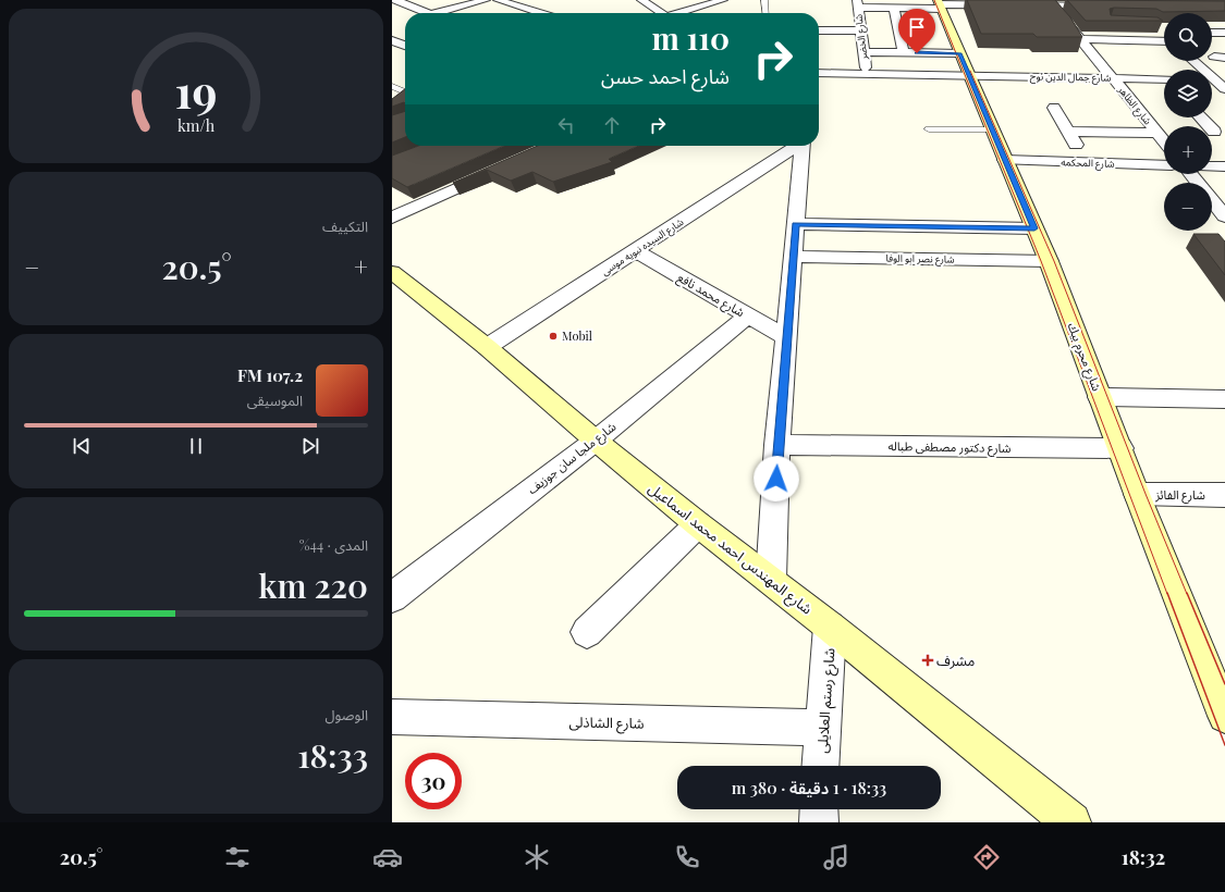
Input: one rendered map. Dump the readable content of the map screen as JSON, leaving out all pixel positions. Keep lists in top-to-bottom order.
{
  "streets": {
    "main road": ["شارع محرم بيك", "شارع المهندس احمد محمد اسماعيل"],
    "street": [
      "شارع الخضر",
      "شارع جمال الدين نوح",
      "شارع الظاهر",
      "شارع المحكمه",
      "شارع السيده نبويه موسى",
      "شارع نصر ابو الوفا",
      "شارع محمد نافع",
      "شارع دكتور مصطفى طباله",
      "شارع ملجا سان جوزيف",
      "شارع الفائز",
      "شارع رستم العلايلى",
      "شارع الشاذلى"
    ]
  },
  "crossings": [
    ["شارع الخضر", "شارع جمال الدين نوح"],
    ["شارع جمال الدين نوح", "شارع الظاهر"],
    ["شارع جمال الدين نوح", "شارع محرم بيك"],
    ["شارع المحكمه", "شارع محرم بيك"],
    ["شارع السيده نبويه موسى", "شارع محمد نافع"],
    ["شارع السيده نبويه موسى", "شارع المهندس احمد محمد اسماعيل"],
    ["شارع نصر ابو الوفا", "شارع محرم بيك"],
    ["شارع محمد نافع", "شارع ملجا سان جوزيف"],
    ["شارع محرم بيك", "شارع دكتور مصطفى طباله"],
    ["شارع محرم بيك", "شارع الفائز"],
    ["شارع ملجا سان جوزيف", "شارع المهندس احمد محمد اسماعيل"],
    ["شارع المهندس احمد محمد اسماعيل", "شارع رستم العلايلى"],
    ["شارع رستم العلايلى", "شارع الشاذلى"]
  ],
  "places": {
    "other": ["Mobil"],
    "health": ["مشرف"]
  },
  "page": {
    "map_buttons": ["+", "−"],
    "turn": ["110 m", "شارع احمد حسن"],
    "tile": [
      "التكييف",
      ["المدى · 44%", "220 km"],
      ["الوصول", "18:33"]
    ],
    "heat": ["−", "20.5°", "+"],
    "song": ["107.2 FM", "الموسيقى"],
    "limit": "30",
    "trip": "18:33 · 1 دقيقة · 380 m",
    "tabs": ["18:32", "20.5°"],
    "gauge": ["19", "km/h"]
  }
}
